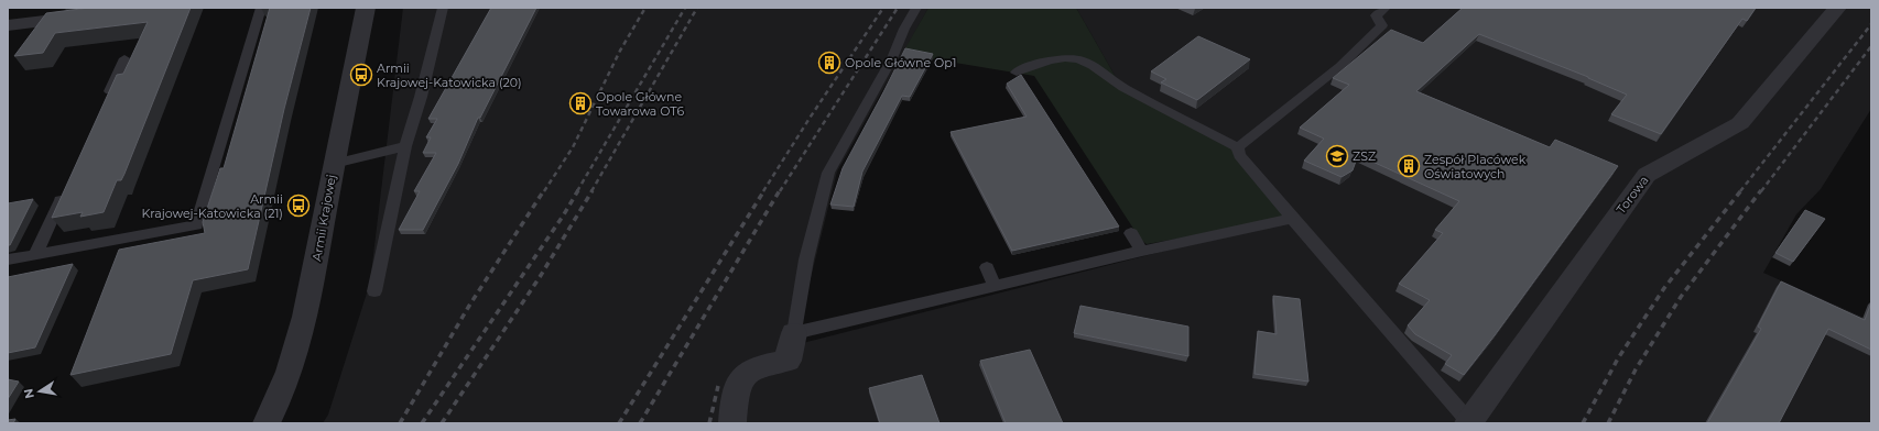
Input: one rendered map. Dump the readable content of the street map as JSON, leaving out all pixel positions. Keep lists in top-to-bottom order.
{
  "streets": {
    "street": ["Torowa", "Armii Krajowej"]
  },
  "places": {
    "building": ["Opole Główne Op1", "Opole Główne Towarowa OT6", "Zespół Placówek Oświatowych"],
    "bus stop": ["Armii Krajowej-Katowicka (20)", "Armii Krajowej-Katowicka (21)"],
    "school or university": ["ZSZ"]
  },
  "north": "left"
}
